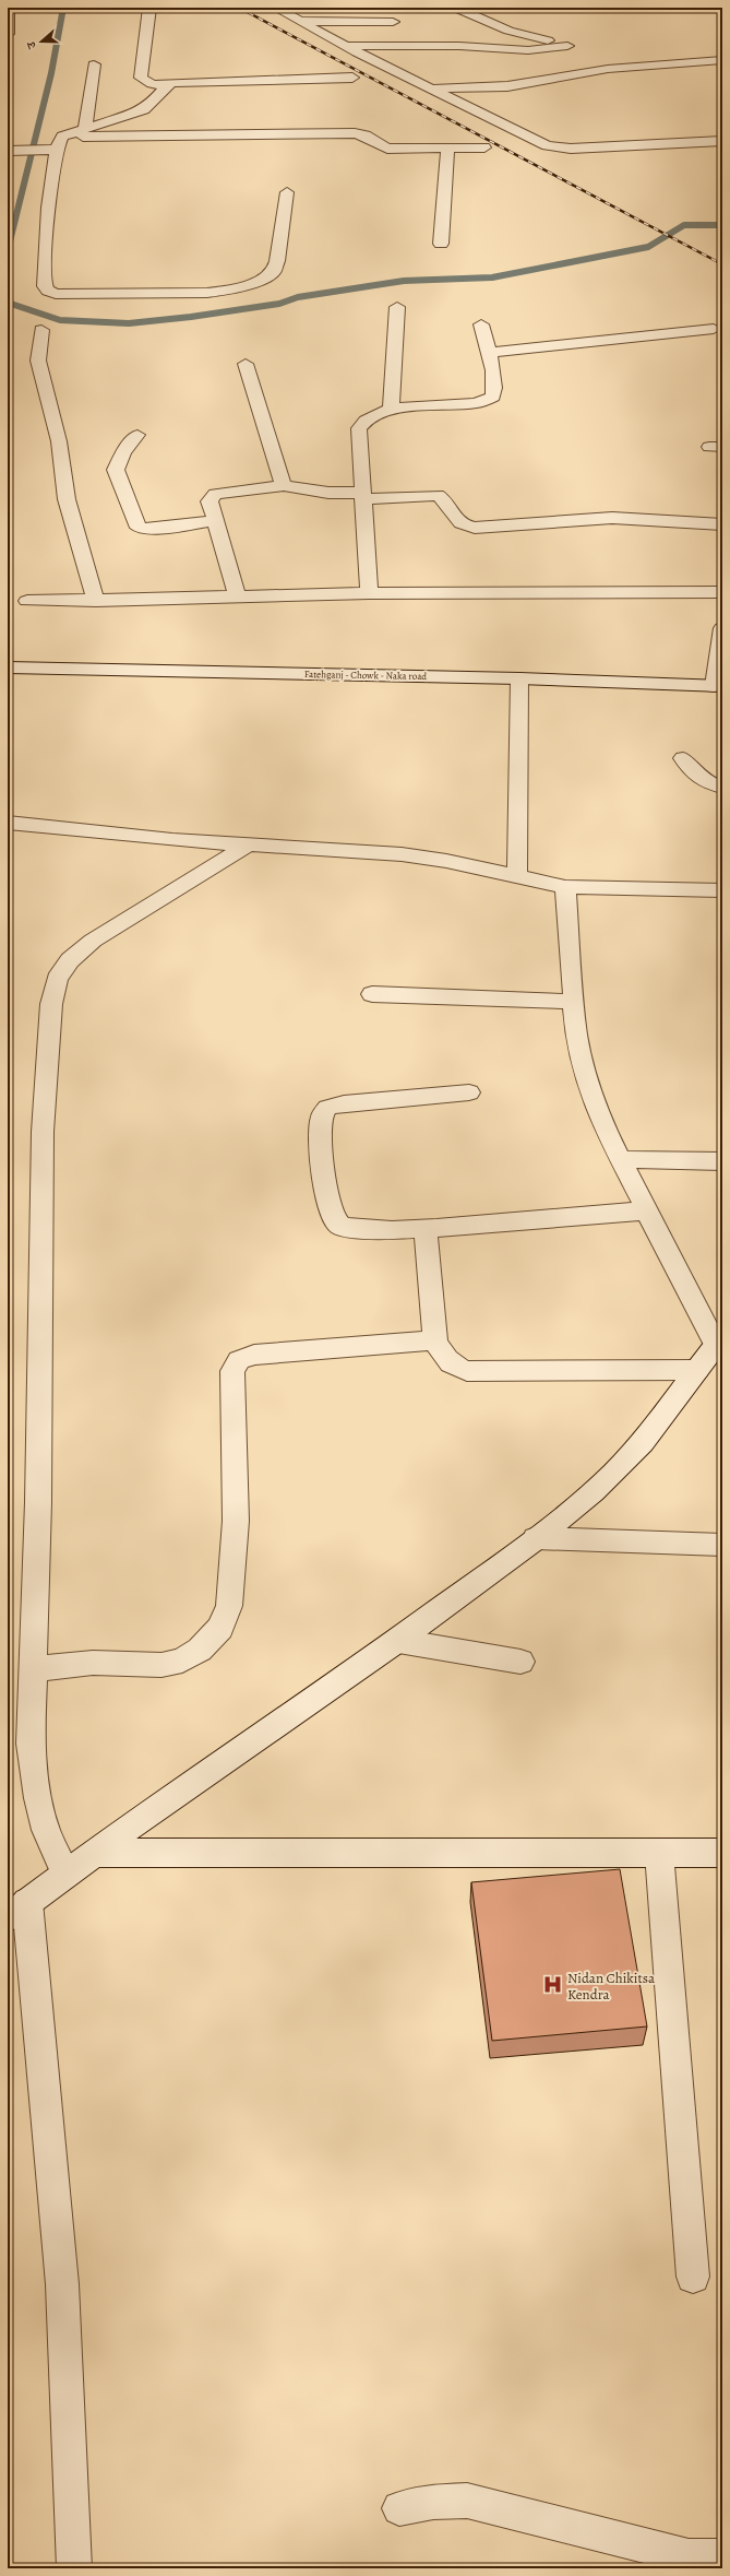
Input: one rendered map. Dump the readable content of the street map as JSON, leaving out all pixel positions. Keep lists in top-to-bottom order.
{
  "streets": {
    "street": ["Fatehganj - Chowk - Naka road"]
  },
  "places": {
    "hospital": ["Nidan Chikitsa Kendra"]
  },
  "north": "left"
}
